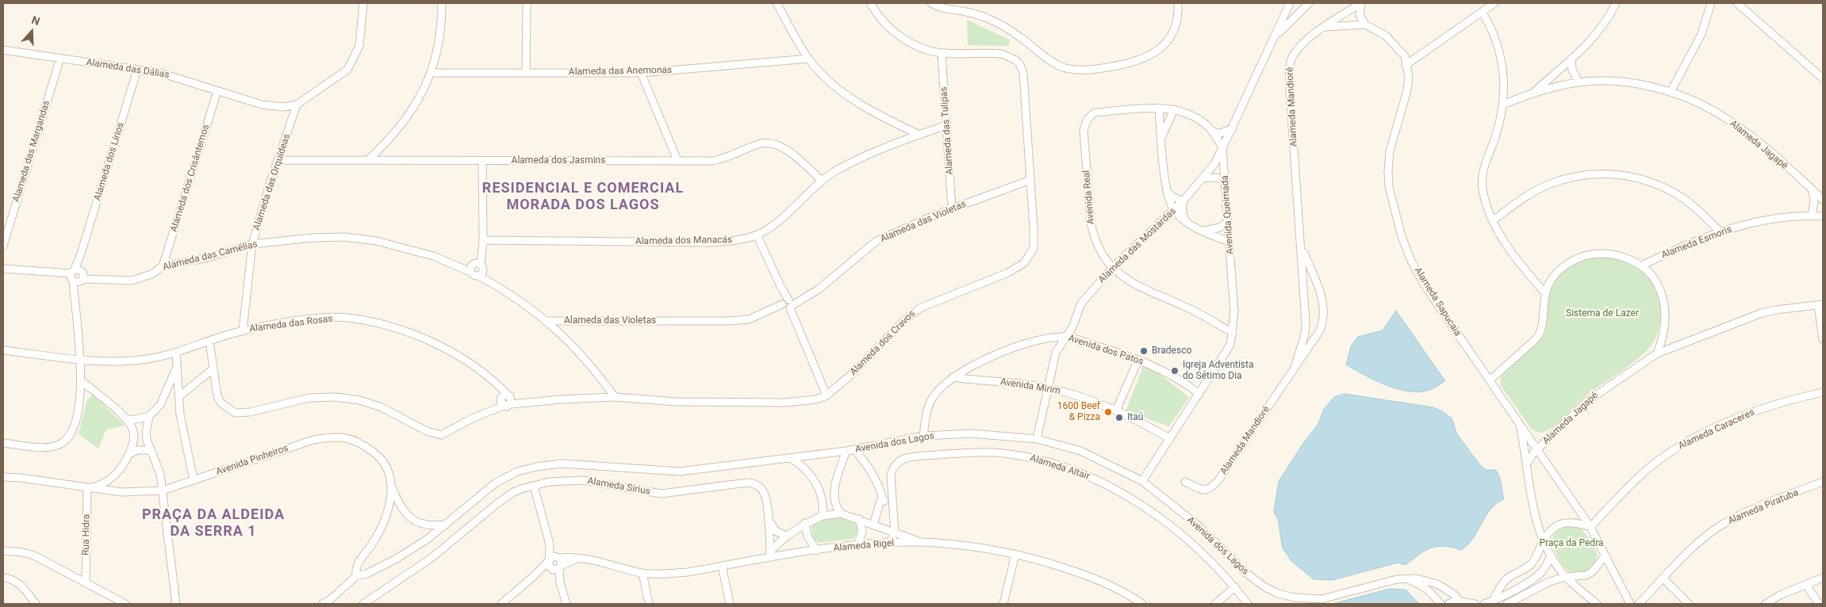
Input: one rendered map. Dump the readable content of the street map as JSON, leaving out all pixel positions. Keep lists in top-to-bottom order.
{
  "streets": {
    "street": [
      "Alameda das Dálias",
      "Alameda das Anemonas",
      "Alameda Mandioré",
      "Alameda das Tulipas",
      "Alameda Jagapé",
      "Alameda das Margaridas",
      "Alameda dos Jasmins",
      "Alameda dos Lírios",
      "Alameda dos Crisântemos",
      "Alameda das Orquídeas",
      "Avenida Real",
      "Avenida Queimada",
      "Alameda das Violetas",
      "Alameda dos Manacás",
      "Alameda Esmoris",
      "Alameda das Mostardas",
      "Alameda das Camélias",
      "Alameda Sapucaia",
      "Alameda das Rosas",
      "Alameda dos Cravos",
      "Avenida dos Patos",
      "Avenida Mirim",
      "Alameda Caraceres",
      "Avenida dos Lagos",
      "Avenida Pinheiros",
      "Alameda Altair",
      "Alameda Sirius",
      "Alameda Piratuba",
      "Rua Hidra",
      "Alameda Rigel"
    ]
  },
  "crossings": [
    ["Alameda das Dálias", "Alameda das Margaridas"],
    ["Alameda das Dálias", "Alameda dos Lírios"],
    ["Alameda das Dálias", "Alameda dos Crisântemos"],
    ["Alameda das Dálias", "Alameda das Orquídeas"],
    ["Alameda Mandioré", "Alameda Sapucaia"],
    ["Alameda das Tulipas", "Alameda das Violetas"],
    ["Alameda das Tulipas", "Alameda dos Manacás"],
    ["Alameda das Tulipas", "Alameda dos Cravos"],
    ["Alameda Jagapé", "Alameda Sapucaia"],
    ["Alameda dos Jasmins", "Alameda das Orquídeas"],
    ["Alameda dos Jasmins", "Alameda dos Manacás"],
    ["Alameda dos Lírios", "Alameda das Camélias"],
    ["Alameda dos Lírios", "Alameda das Rosas"],
    ["Alameda dos Crisântemos", "Alameda das Camélias"],
    ["Alameda das Orquídeas", "Alameda das Camélias"],
    ["Alameda das Orquídeas", "Alameda das Rosas"],
    ["Avenida Real", "Avenida Queimada"],
    ["Avenida Real", "Alameda das Mostardas"],
    ["Avenida Queimada", "Alameda das Mostardas"],
    ["Avenida Queimada", "Avenida dos Patos"],
    ["Alameda das Violetas", "Alameda das Camélias"],
    ["Alameda das Violetas", "Alameda dos Cravos"],
    ["Alameda das Mostardas", "Avenida dos Patos"],
    ["Alameda das Mostardas", "Avenida Mirim"],
    ["Alameda das Mostardas", "Avenida dos Lagos"],
    ["Alameda das Camélias", "Alameda dos Cravos"],
    ["Alameda Sapucaia", "Alameda Caraceres"],
    ["Alameda das Rosas", "Alameda dos Cravos"],
    ["Avenida dos Patos", "Avenida Mirim"],
    ["Avenida dos Patos", "Avenida dos Lagos"],
    ["Avenida dos Lagos", "Avenida Pinheiros"],
    ["Avenida Pinheiros", "Rua Hidra"]
  ],
  "districts": ["RESIDENCIAL E COMERCIAL MORADA DOS LAGOS", "PRAÇA DA ALDEIDA DA SERRA 1"],
  "parks": ["Sistema de Lazer", "Praça da Pedra"],
  "places": [
    "Bradesco",
    "Igreja Adventista do Sétimo Dia",
    "1600 Beef & Pizza",
    "Itaú"
  ],
  "north": "top"
}
